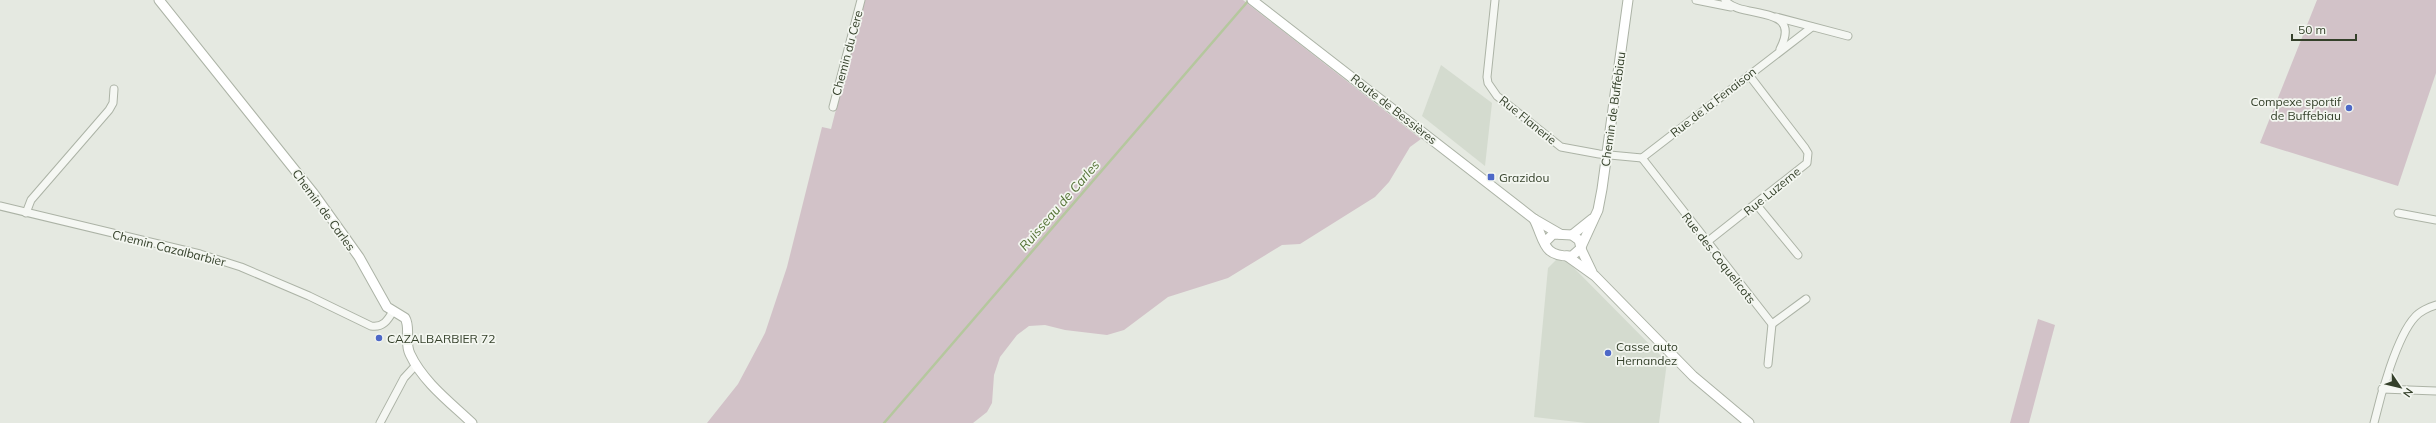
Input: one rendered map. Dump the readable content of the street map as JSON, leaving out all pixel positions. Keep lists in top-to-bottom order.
{
  "streets": {
    "street": [
      "Chemin du Cere",
      "Rue de la Fenaison",
      "Route de Bessières",
      "Chemin de Buffebiau",
      "Rue Flanerie",
      "Rue Luzerne",
      "Chemin de Carles",
      "Chemin Cazalbarbier",
      "Rue des Coquelicots"
    ]
  },
  "crossings": [
    ["Rue de la Fenaison", "Rue Luzerne"],
    ["Rue de la Fenaison", "Rue des Coquelicots"],
    ["Route de Bessières", "Chemin de Buffebiau"],
    ["Chemin de Buffebiau", "Rue Flanerie"],
    ["Rue Luzerne", "Rue des Coquelicots"],
    ["Chemin de Carles", "Chemin Cazalbarbier"]
  ],
  "water": ["Ruisseau de Carles"],
  "places": {
    "other": ["Compexe sportif de Buffebiau", "CAZALBARBIER 72", "Casse auto Hernandez"],
    "transit": ["Grazidou"]
  },
  "scale_bar": "50 m",
  "north": "bottom right"
}
